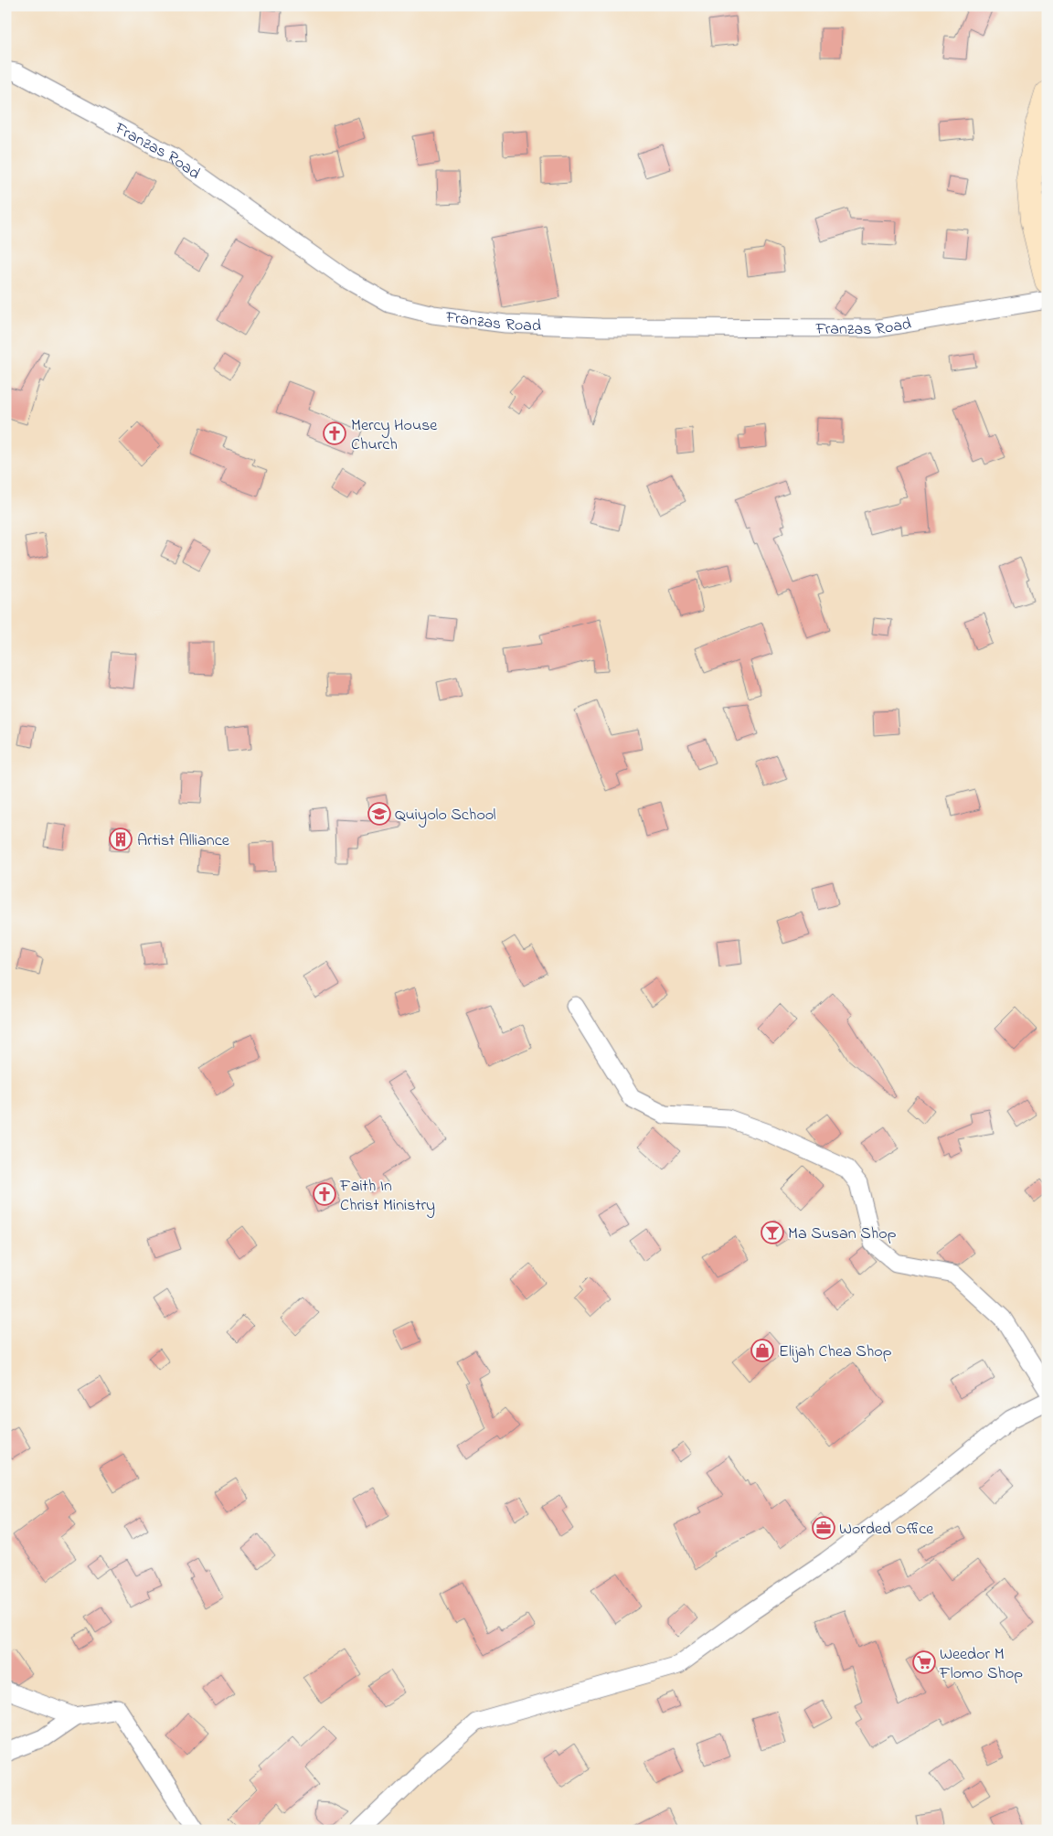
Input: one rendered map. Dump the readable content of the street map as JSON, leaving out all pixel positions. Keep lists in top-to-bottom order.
{
  "streets": {
    "street": ["Franzas Road"]
  },
  "places": {
    "church": ["Mercy House Church", "Faith In Christ Ministry"],
    "school or university": ["Quiyolo School"],
    "building": ["Artist Alliance"],
    "bar": ["Ma Susan Shop"],
    "shop": ["Elijah Chea Shop"],
    "office": ["Worded Office"],
    "supermarket": ["Weedor M Flomo Shop"]
  }
}
